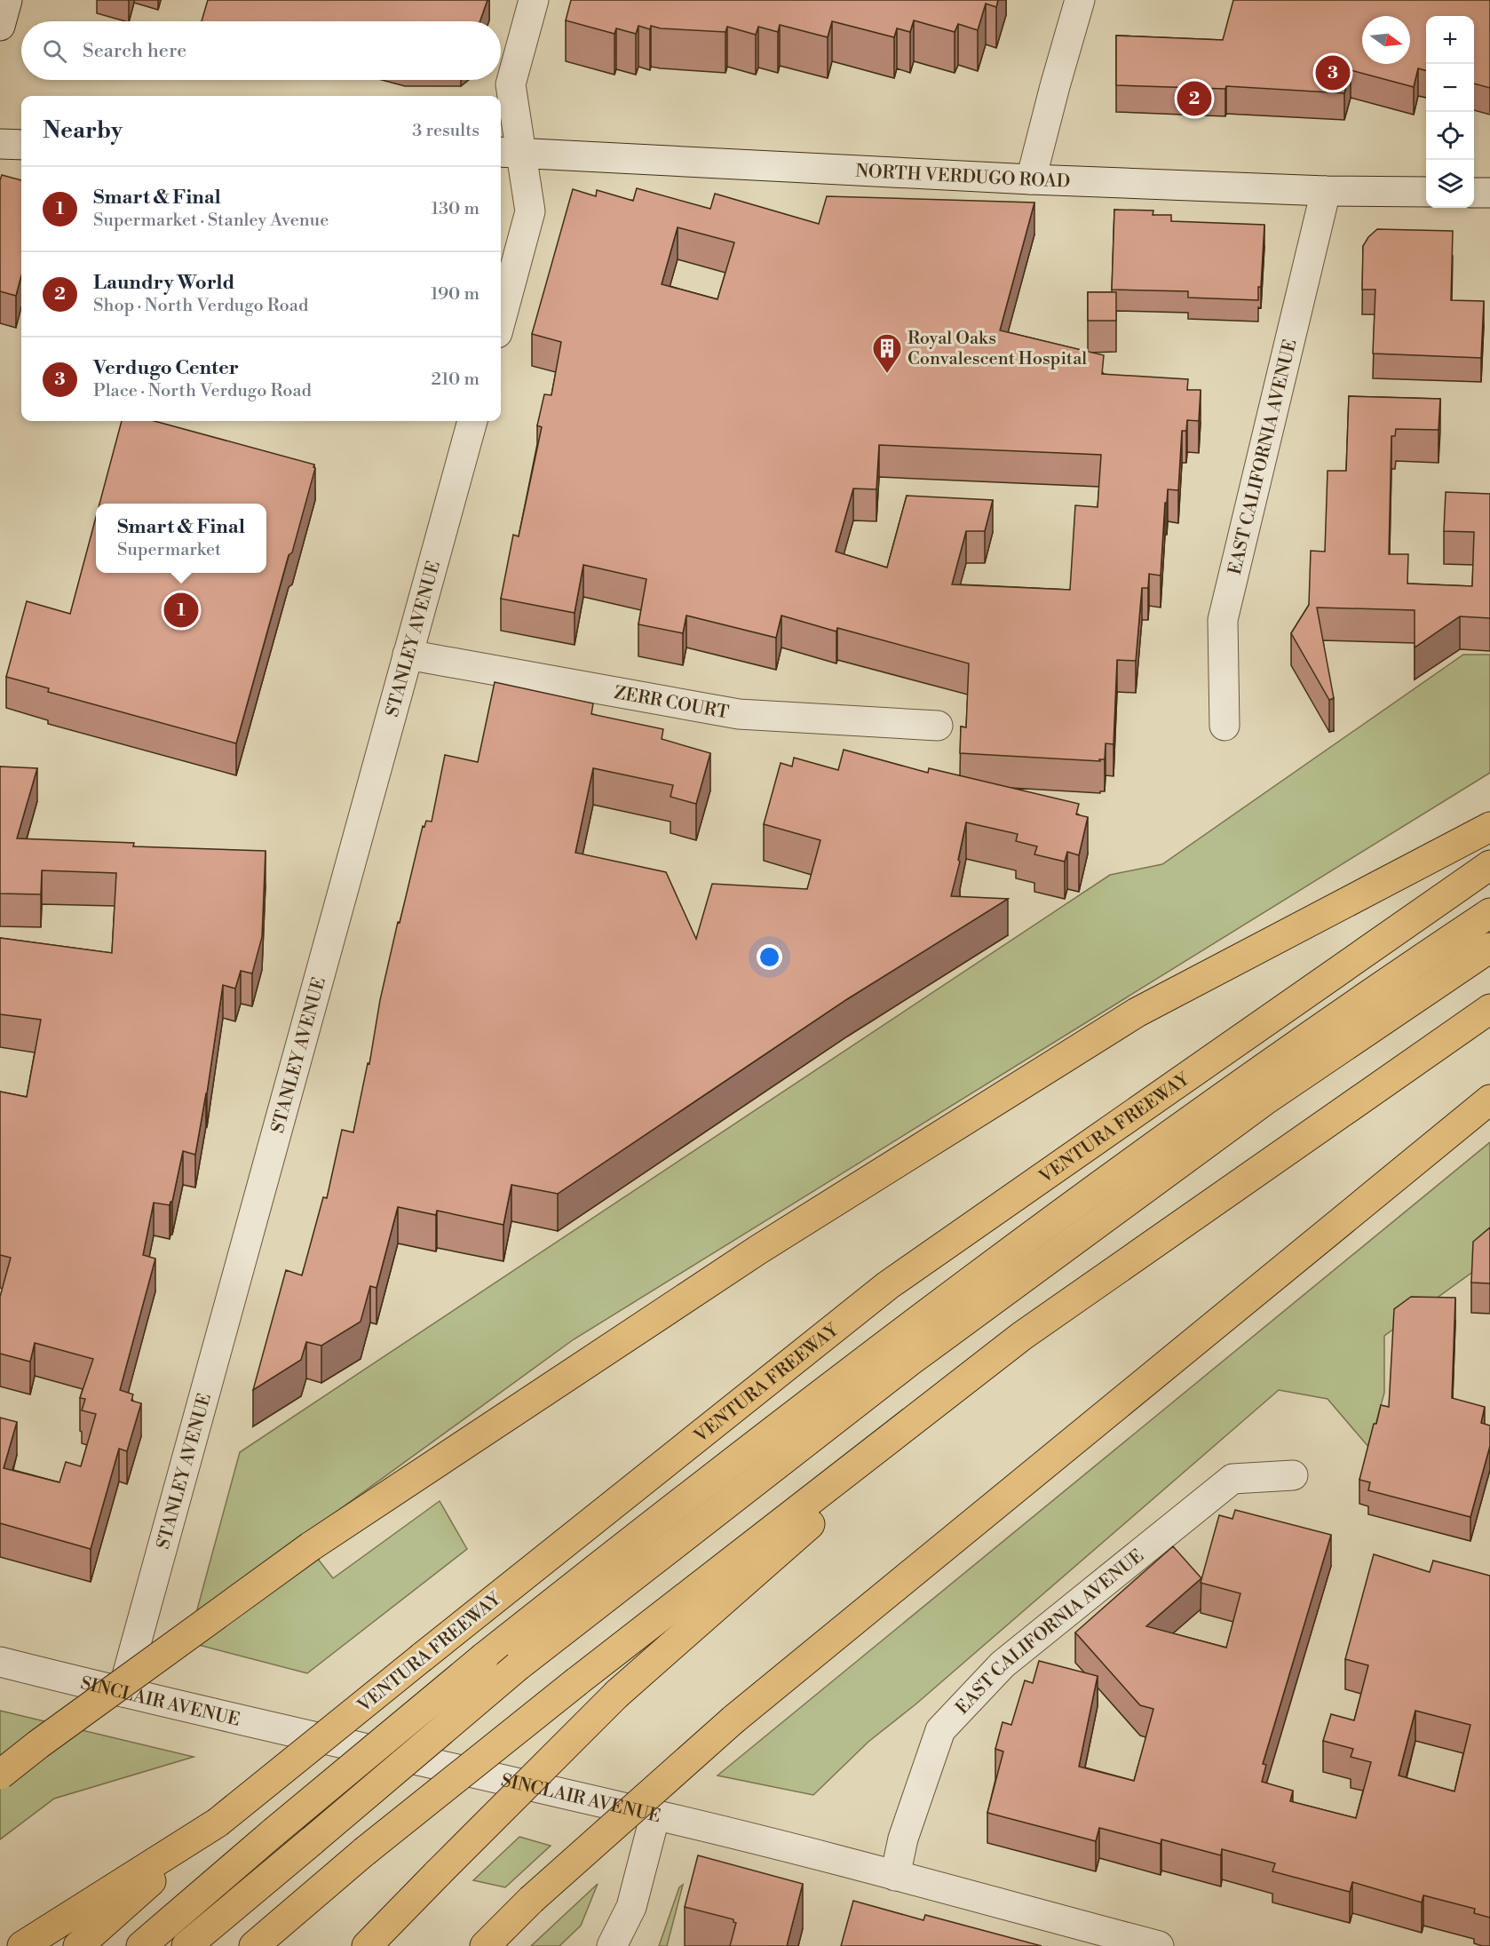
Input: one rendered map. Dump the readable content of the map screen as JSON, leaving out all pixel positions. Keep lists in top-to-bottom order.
{
  "streets": {
    "highway": ["VENTURA FREEWAY"],
    "street": [
      "NORTH VERDUGO ROAD",
      "EAST CALIFORNIA AVENUE",
      "STANLEY AVENUE",
      "ZERR COURT",
      "SINCLAIR AVENUE"
    ]
  },
  "crossings": [
    ["NORTH VERDUGO ROAD", "EAST CALIFORNIA AVENUE"],
    ["EAST CALIFORNIA AVENUE", "SINCLAIR AVENUE"],
    ["STANLEY AVENUE", "ZERR COURT"],
    ["STANLEY AVENUE", "SINCLAIR AVENUE"]
  ],
  "places": {
    "building": ["Royal Oaks Convalescent Hospital"]
  },
  "north": "right",
  "page": {
    "map_buttons": ["+", "−"],
    "search": "Search here",
    "pins": ["3", "2", "1"],
    "heading": ["Nearby", "3 results"],
    "list": [
      {
        "mark": "1",
        "name": "Smart & Final",
        "note": "Supermarket · Stanley Avenue",
        "value": "130 m"
      },
      {
        "mark": "2",
        "name": "Laundry World",
        "note": "Shop · North Verdugo Road",
        "value": "190 m"
      },
      {
        "mark": "3",
        "name": "Verdugo Center",
        "note": "Place · North Verdugo Road",
        "value": "210 m"
      }
    ],
    "popup": ["Smart & Final", "Supermarket"]
  }
}
